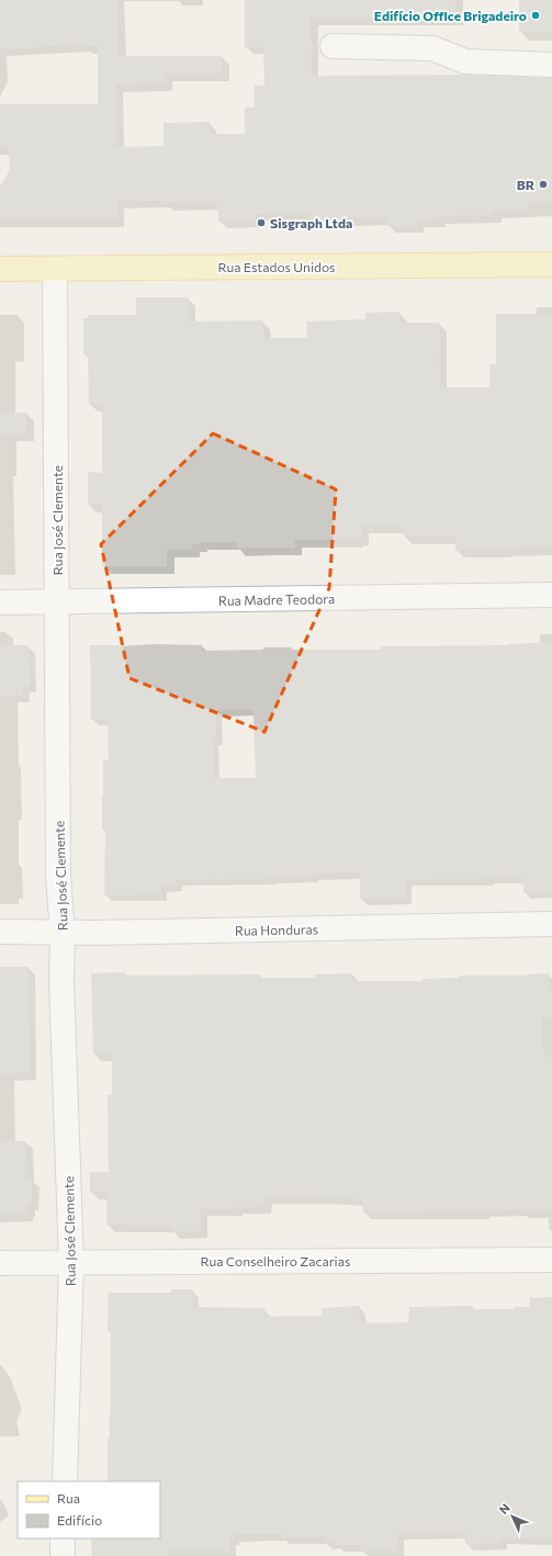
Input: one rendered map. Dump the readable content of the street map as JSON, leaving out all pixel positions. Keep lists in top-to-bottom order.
{
  "streets": {
    "main road": ["Rua Estados Unidos"],
    "street": [
      "Rua José Clemente",
      "Rua Madre Teodora",
      "Rua Honduras",
      "Rua Conselheiro Zacarias"
    ]
  },
  "crossings": [
    ["Rua Estados Unidos", "Rua José Clemente"],
    ["Rua José Clemente", "Rua Madre Teodora"],
    ["Rua José Clemente", "Rua Honduras"],
    ["Rua José Clemente", "Rua Conselheiro Zacarias"]
  ],
  "places": ["Edifício Office Brigadeiro", "BR", "Sisgraph Ltda"],
  "legend": ["Rua", "Edifício"],
  "north": "top left"
}
